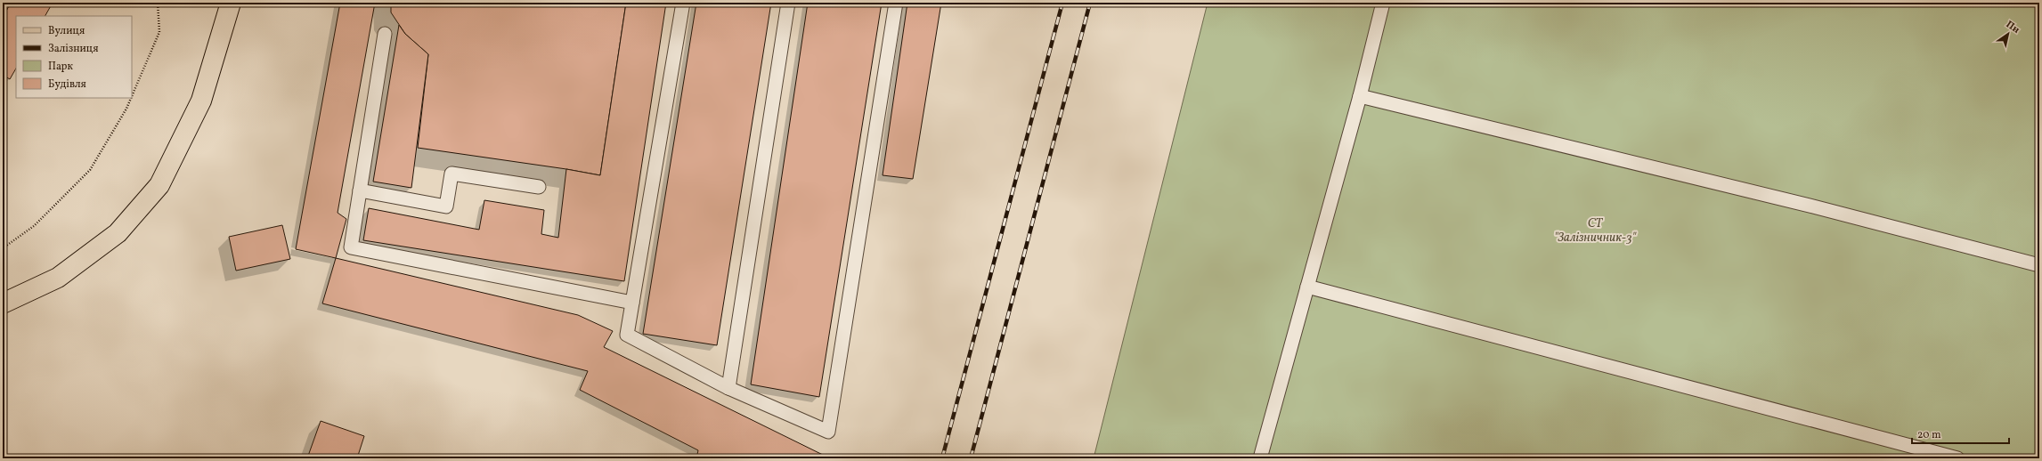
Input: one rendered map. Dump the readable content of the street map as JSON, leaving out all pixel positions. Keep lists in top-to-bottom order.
{
  "parks": ["СТ \"Залізничник-3\""],
  "legend": [
    "Вулиця",
    "Залізниця",
    "Парк",
    "Будівля"
  ],
  "scale_bar": "20 m",
  "north": "top right"
}
